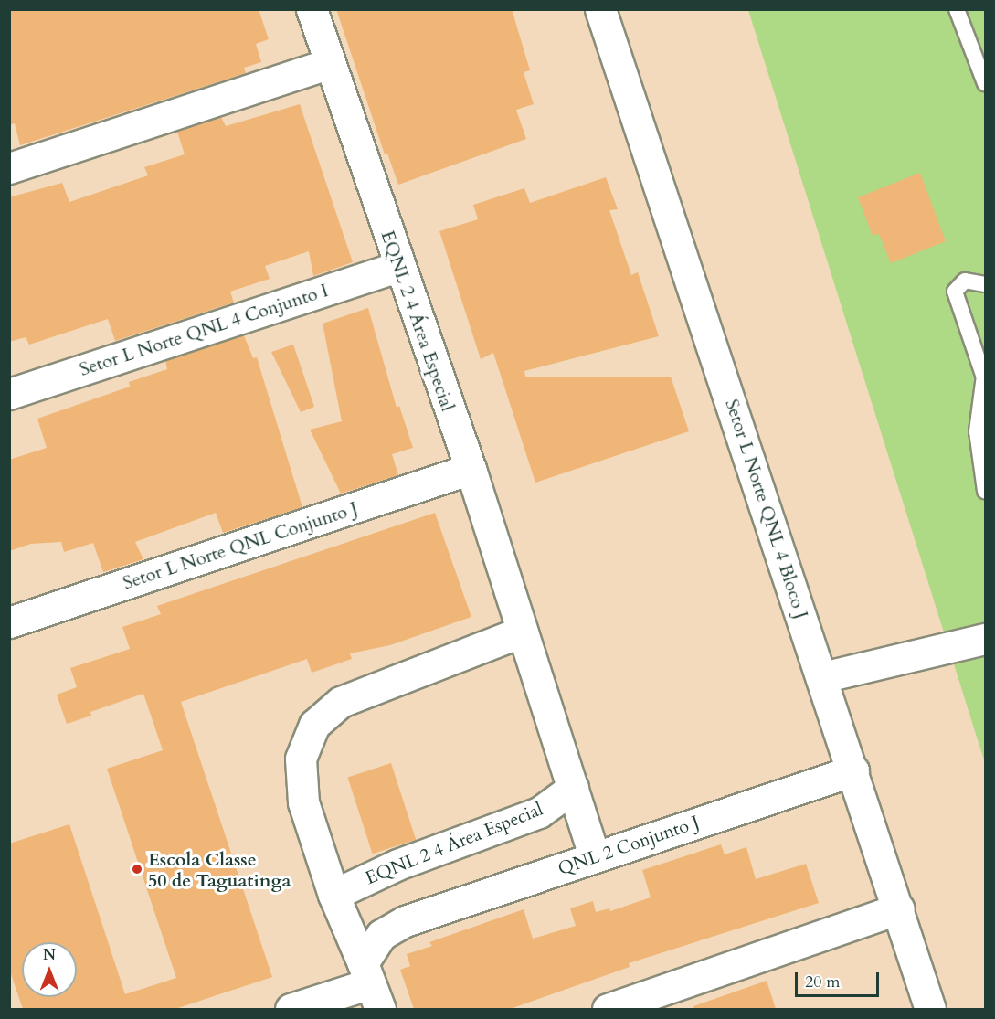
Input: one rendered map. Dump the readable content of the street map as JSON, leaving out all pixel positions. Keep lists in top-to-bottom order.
{
  "streets": {
    "street": [
      "EQNL 2 4 Área Especial",
      "Setor L Norte QNL 4 Conjunto I",
      "Setor L Norte QNL 4 Bloco J",
      "Setor L Norte QNL Conjunto J",
      "QNL 2 Conjunto J"
    ]
  },
  "crossings": [
    ["EQNL 2 4 Área Especial", "Setor L Norte QNL 4 Conjunto I"],
    ["EQNL 2 4 Área Especial", "Setor L Norte QNL Conjunto J"],
    ["EQNL 2 4 Área Especial", "QNL 2 Conjunto J"],
    ["Setor L Norte QNL 4 Bloco J", "QNL 2 Conjunto J"]
  ],
  "places": ["Escola Classe 50 de Taguatinga"],
  "scale_bar": "20 m",
  "north": "top"
}
